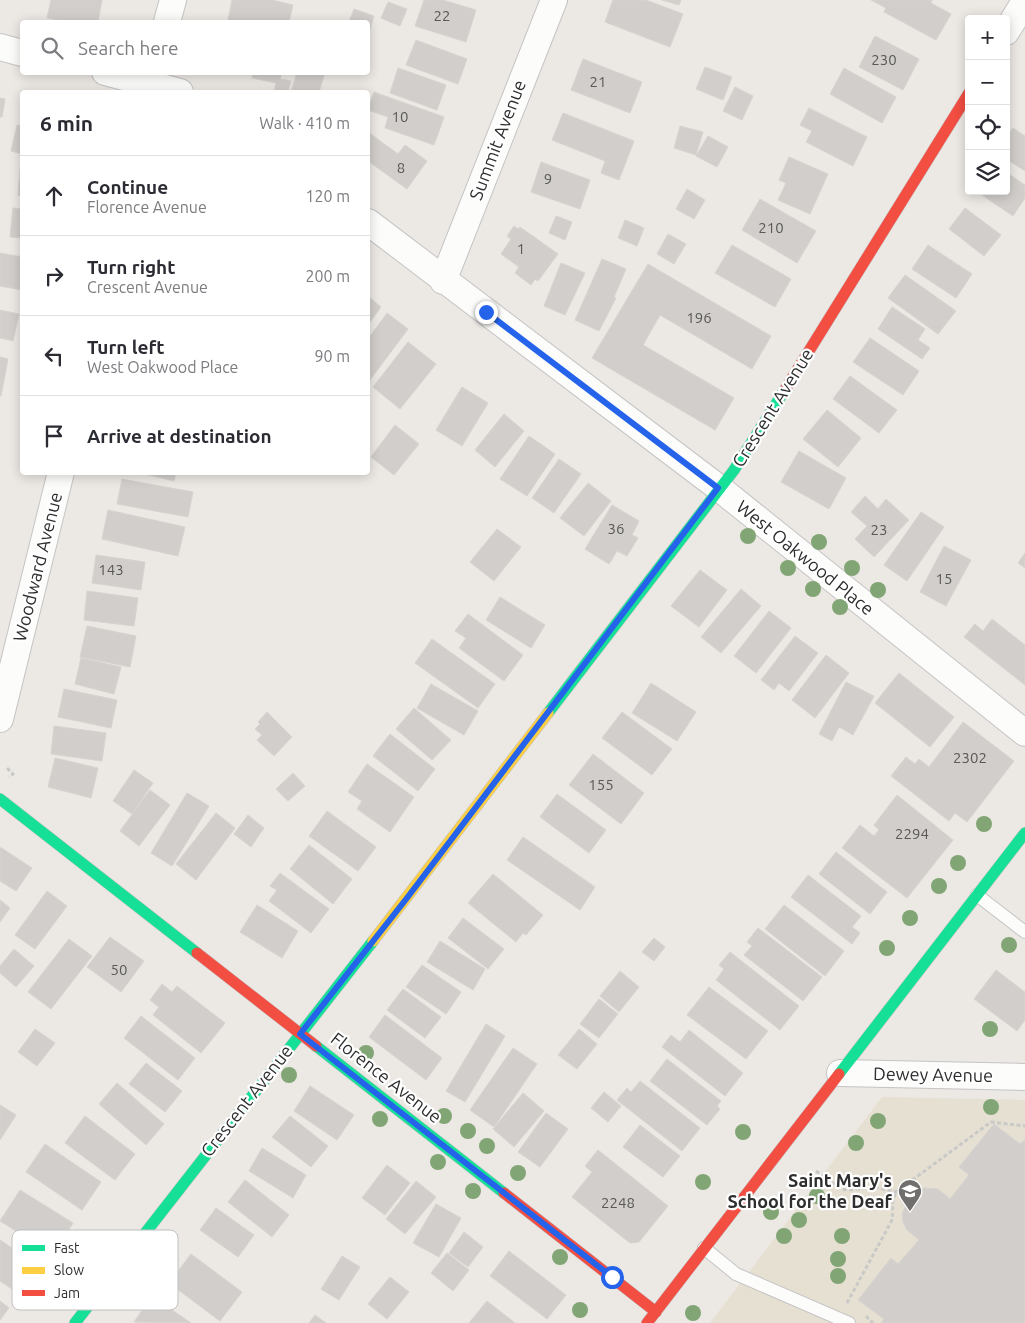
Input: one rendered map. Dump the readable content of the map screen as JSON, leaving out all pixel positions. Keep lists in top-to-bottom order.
{
  "streets": {
    "street": [
      "Summit Avenue",
      "Crescent Avenue",
      "West Oakwood Place",
      "Woodward Avenue",
      "Dewey Avenue",
      "Florence Avenue"
    ]
  },
  "crossings": [
    ["Summit Avenue", "West Oakwood Place"],
    ["Crescent Avenue", "West Oakwood Place"],
    ["Crescent Avenue", "Florence Avenue"]
  ],
  "places": {
    "school or university": ["Saint Mary's School for the Deaf"]
  },
  "house_numbers": [
    "22",
    "230",
    "21",
    "10",
    "8",
    "9",
    "210",
    "1",
    "196",
    "36",
    "23",
    "143",
    "15",
    "2302",
    "155",
    "2294",
    "50",
    "2248"
  ],
  "legend": ["Fast", "Slow", "Jam"],
  "page": {
    "map_buttons": ["+", "−"],
    "search": "Search here",
    "heading": ["6 min", "Walk · 410 m"],
    "list": [
      ["Continue", "Florence Avenue", "120 m"],
      ["Turn right", "Crescent Avenue", "200 m"],
      ["Turn left", "West Oakwood Place", "90 m"],
      "Arrive at destination"
    ]
  }
}
